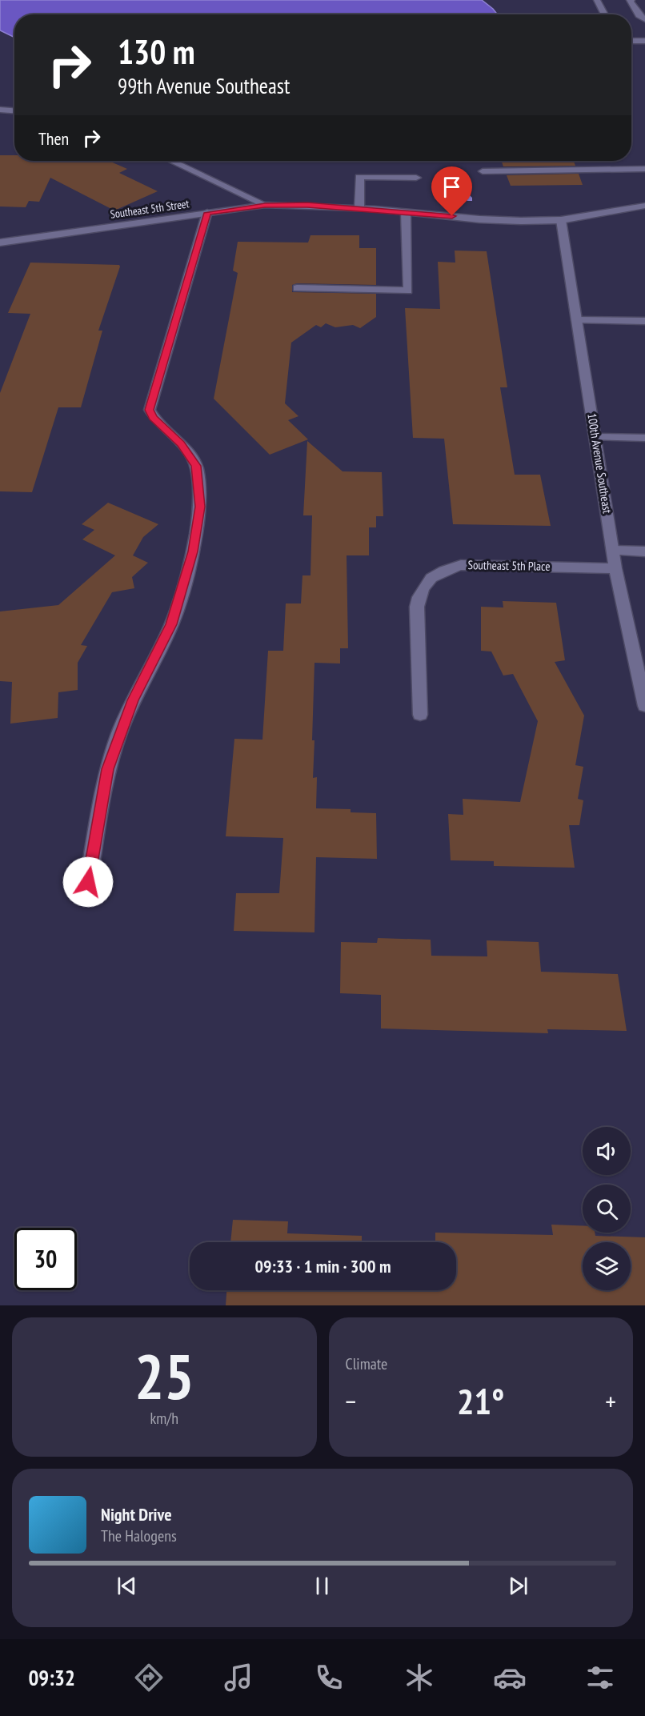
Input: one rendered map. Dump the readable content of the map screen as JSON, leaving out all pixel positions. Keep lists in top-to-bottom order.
{
  "streets": {
    "street": ["Southeast 5th Street", "100th Avenue Southeast", "Southeast 5th Place"]
  },
  "crossings": [
    ["Southeast 5th Street", "100th Avenue Southeast"],
    ["100th Avenue Southeast", "Southeast 5th Place"]
  ],
  "page": {
    "turn": ["130 m", "99th Avenue Southeast"],
    "then": "Then",
    "limit": "30",
    "trip": "09:33 · 1 min · 300 m",
    "tile": [
      ["25", "km/h"],
      "Climate"
    ],
    "heat": ["−", "21°", "+"],
    "song": ["Night Drive", "The Halogens"],
    "tabs": "09:32"
  }
}
